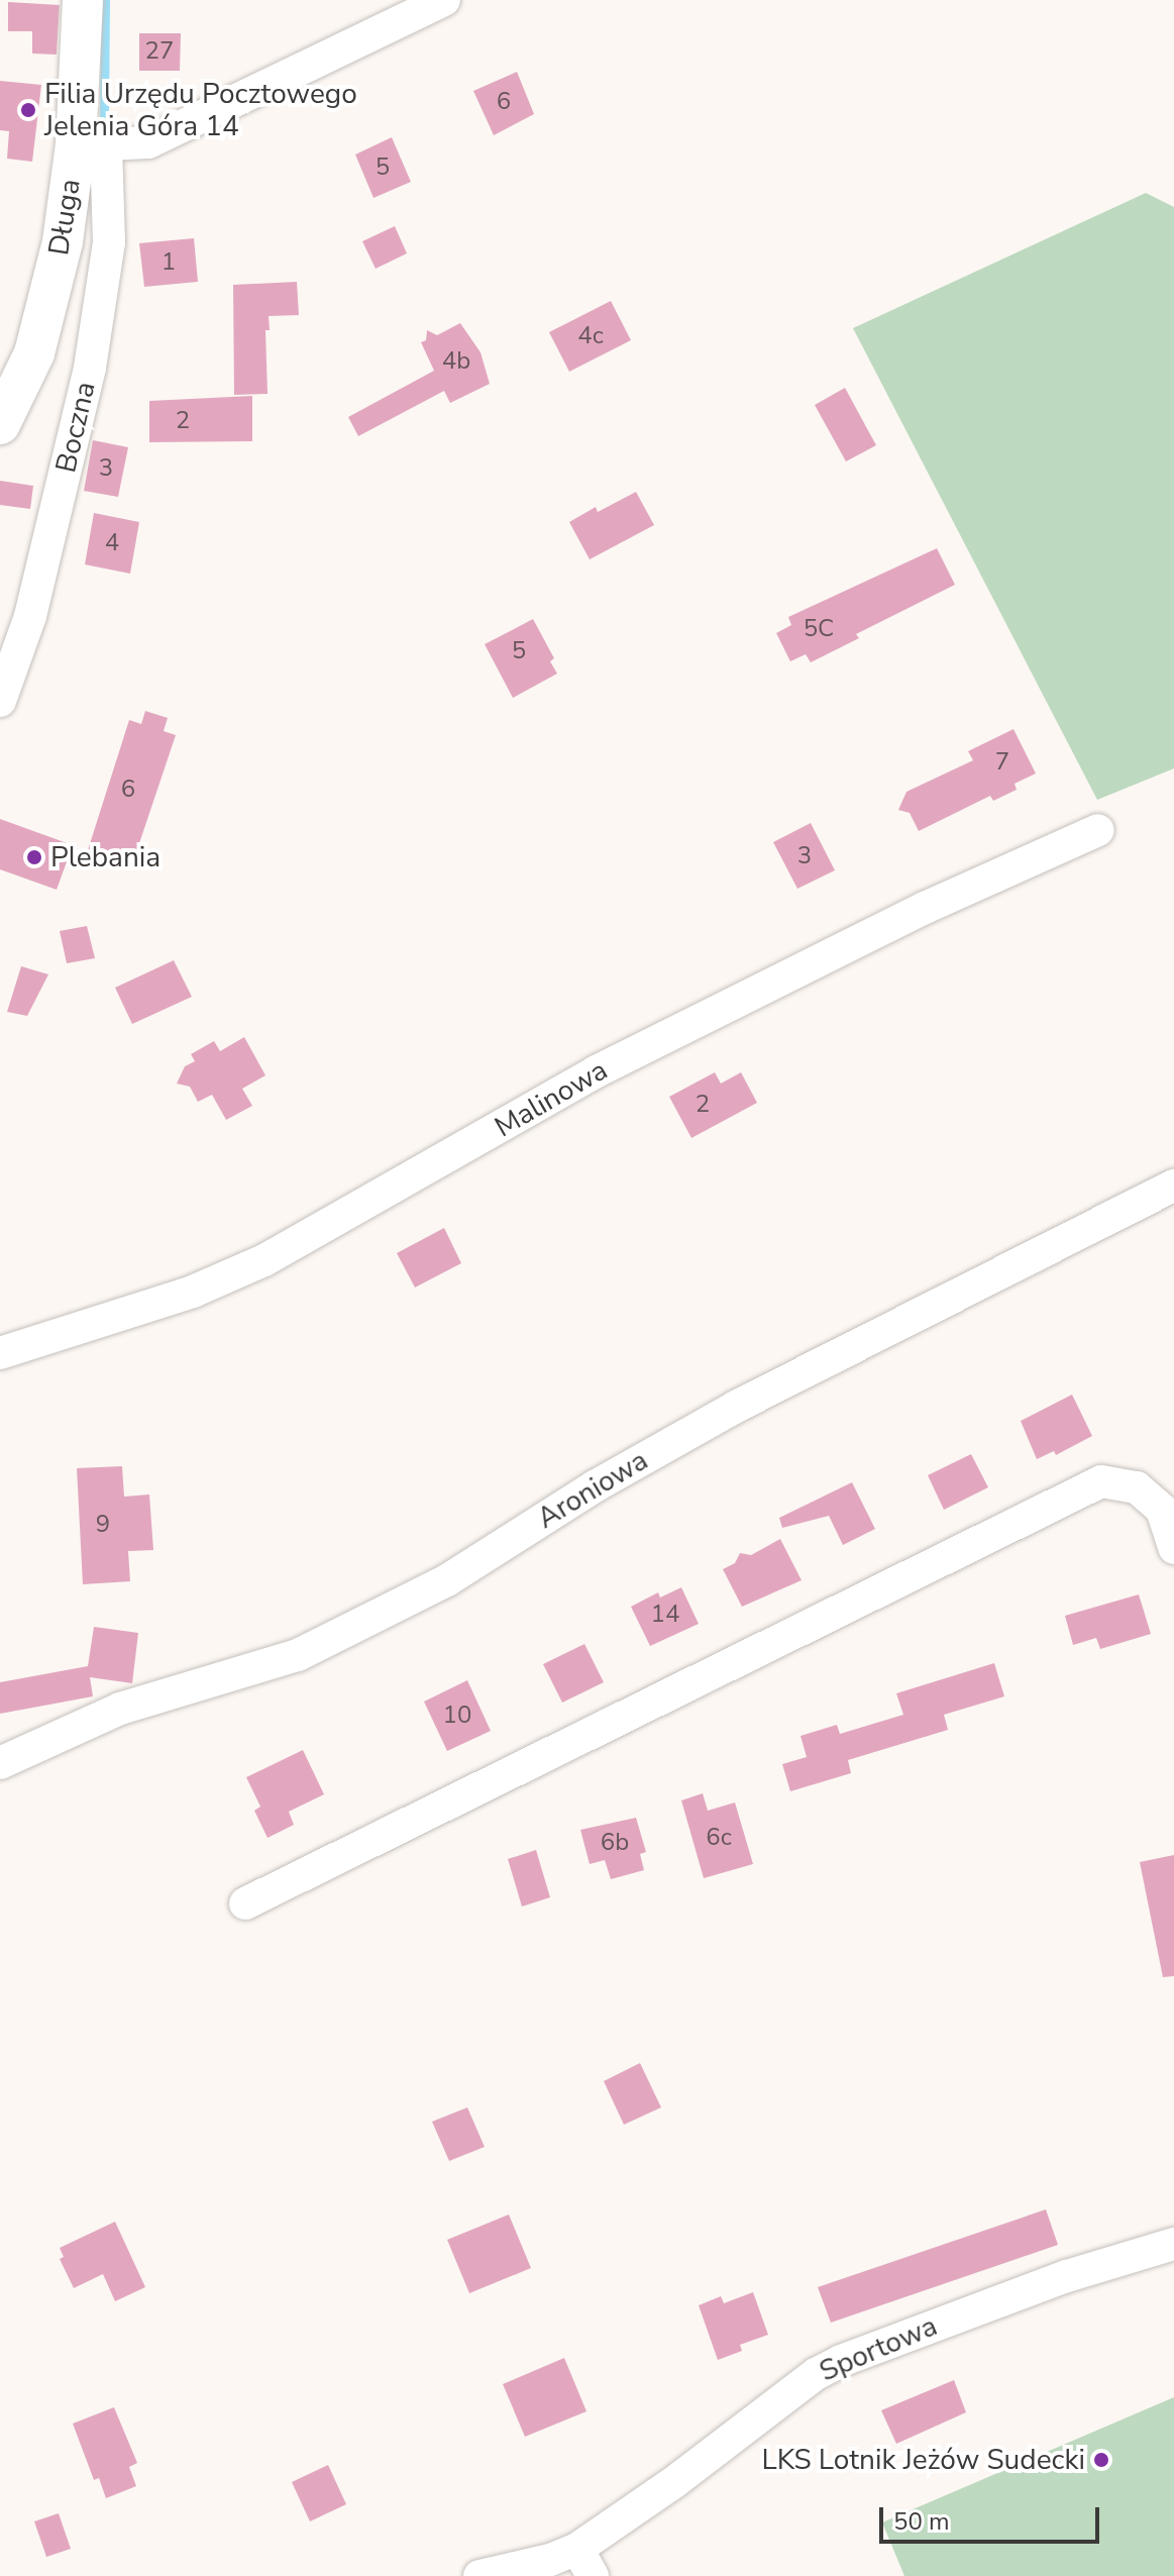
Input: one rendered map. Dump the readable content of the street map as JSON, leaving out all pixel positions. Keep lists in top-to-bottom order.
{
  "streets": {
    "street": [
      "Długa",
      "Boczna",
      "Malinowa",
      "Aroniowa",
      "Sportowa"
    ]
  },
  "crossings": [
    ["Długa", "Boczna"]
  ],
  "places": ["Filia Urzędu Pocztowego Jelenia Góra 14", "Plebania", "LKS Lotnik Jeżów Sudecki"],
  "house_numbers": [
    "27",
    "6",
    "5",
    "1",
    "4c",
    "4b",
    "2",
    "3",
    "4",
    "5C",
    "5",
    "7",
    "6",
    "3",
    "2",
    "9",
    "14",
    "10",
    "6c",
    "6b"
  ],
  "scale_bar": "50 m"
}
